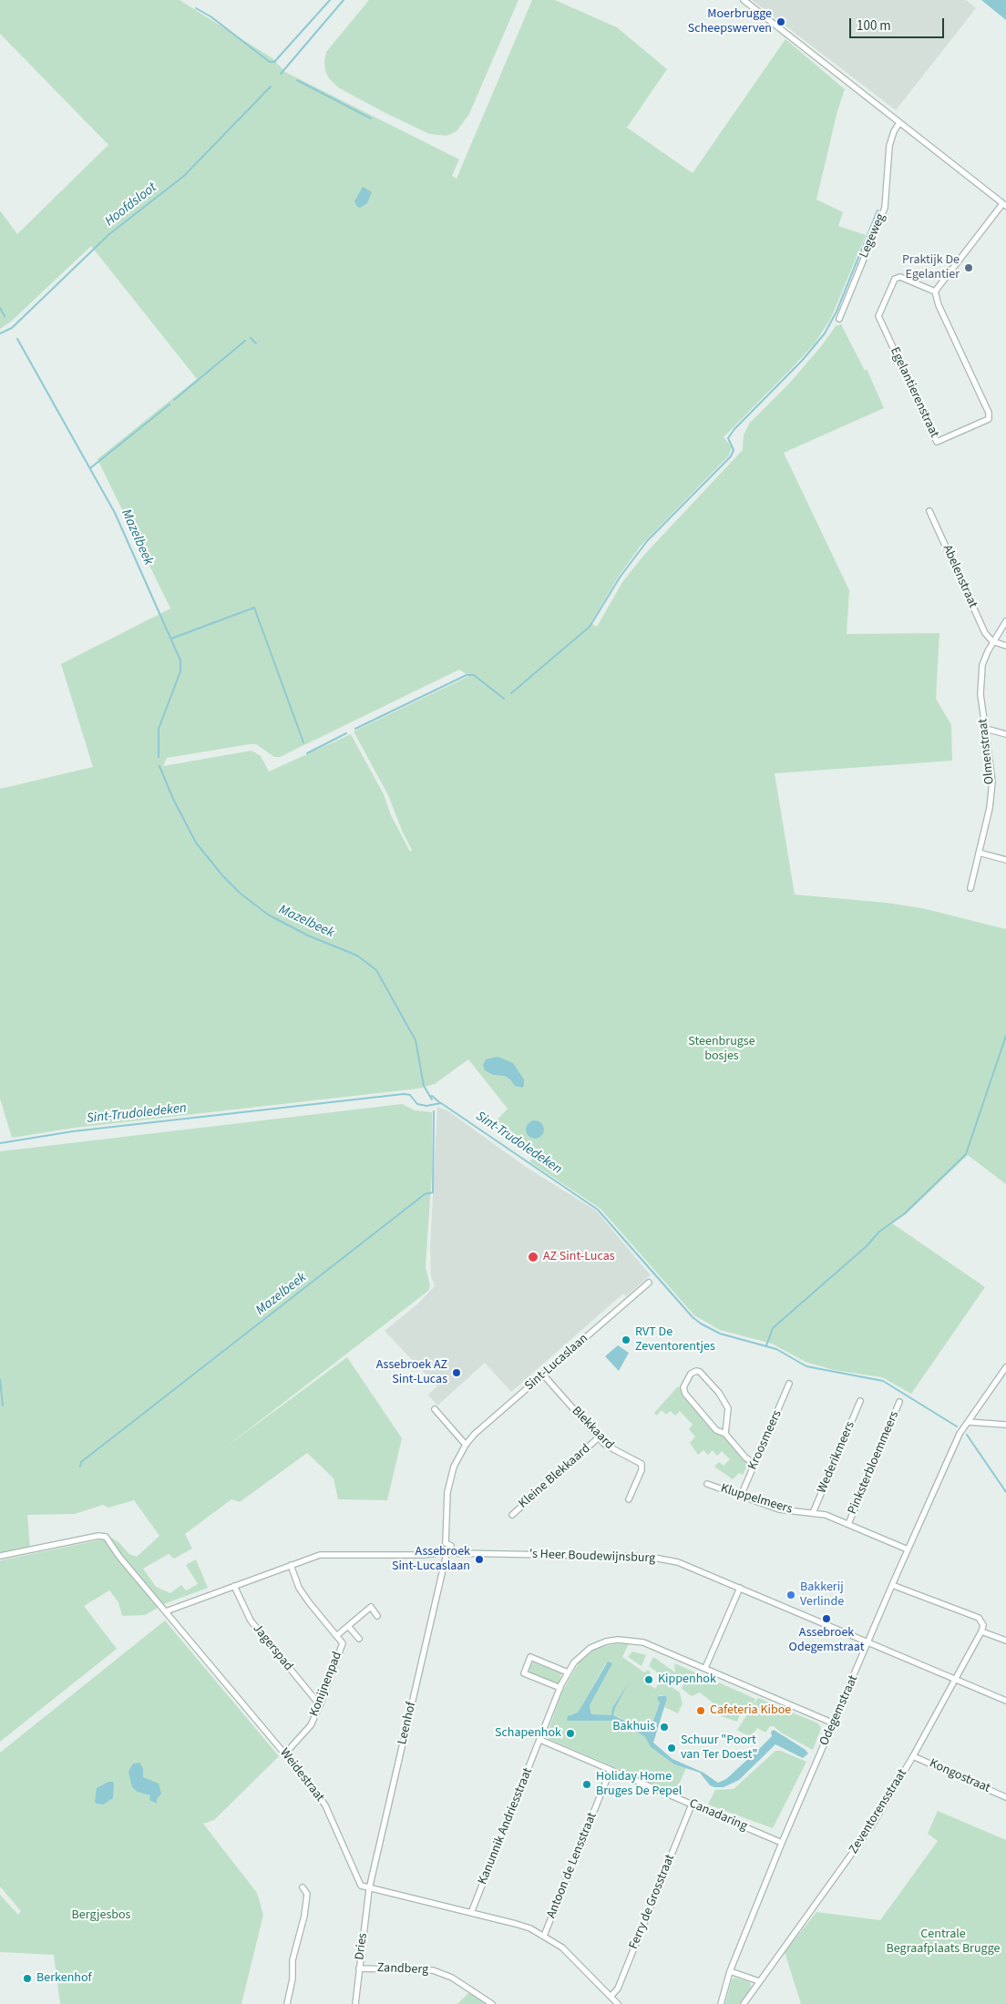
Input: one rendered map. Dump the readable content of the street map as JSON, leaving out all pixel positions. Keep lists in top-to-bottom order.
{
  "streets": {
    "street": [
      "Legeweg",
      "Egelantierenstraat",
      "Abelenstraat",
      "Olmenstraat",
      "Sint-Lucaslaan",
      "Blekkaard",
      "Kroosmeers",
      "Wederikmeers",
      "Pinksterbloemmeers",
      "Kleine Blekkaard",
      "Kluppelmeers",
      "'s Heer Boudewijnsburg",
      "Jagerspad",
      "Konijnenpad",
      "Odegemstraat",
      "Leenhof",
      "Weidestraat",
      "Kongostraat",
      "Zeventorensstraat",
      "Canadaring",
      "Kanunnik Andriesstraat",
      "Antoon de Lensstraat",
      "Ferry de Grosstraat",
      "Dries",
      "Zandberg"
    ]
  },
  "crossings": [
    ["Abelenstraat", "Olmenstraat"],
    ["Sint-Lucaslaan", "Blekkaard"],
    ["Sint-Lucaslaan", "'s Heer Boudewijnsburg"],
    ["Sint-Lucaslaan", "Leenhof"],
    ["Blekkaard", "Kleine Blekkaard"],
    ["Kroosmeers", "Kluppelmeers"],
    ["Wederikmeers", "Kluppelmeers"],
    ["Pinksterbloemmeers", "Kluppelmeers"],
    ["Kluppelmeers", "Odegemstraat"],
    ["'s Heer Boudewijnsburg", "Odegemstraat"],
    ["'s Heer Boudewijnsburg", "Leenhof"],
    ["'s Heer Boudewijnsburg", "Zeventorensstraat"],
    ["Jagerspad", "Konijnenpad"],
    ["Konijnenpad", "Weidestraat"],
    ["Odegemstraat", "Canadaring"],
    ["Leenhof", "Weidestraat"],
    ["Leenhof", "Dries"],
    ["Weidestraat", "Dries"],
    ["Kongostraat", "Zeventorensstraat"],
    ["Canadaring", "Kanunnik Andriesstraat"],
    ["Canadaring", "Antoon de Lensstraat"],
    ["Canadaring", "Ferry de Grosstraat"],
    ["Dries", "Zandberg"]
  ],
  "water": ["Hoofdsloot", "Mazelbeek", "Sint-Trudoledeken"],
  "parks": ["Steenbrugse bosjes", "Bergjesbos", "Centrale Begraafplaats Brugge"],
  "places": [
    "Moerbrugge Scheepswerven",
    "Praktijk De Egelantier",
    "AZ Sint-Lucas",
    "RVT De Zeventorentjes",
    "Assebroek AZ Sint-Lucas",
    "Assebroek Sint-Lucaslaan",
    "Bakkerij Verlinde",
    "Assebroek Odegemstraat",
    "Kippenhok",
    "Cafeteria Kiboe",
    "Bakhuis",
    "Schapenhok",
    "Schuur \"Poort van Ter Doest\"",
    "Holiday Home Bruges De Pepel",
    "Berkenhof"
  ],
  "scale_bar": "100 m"
}
